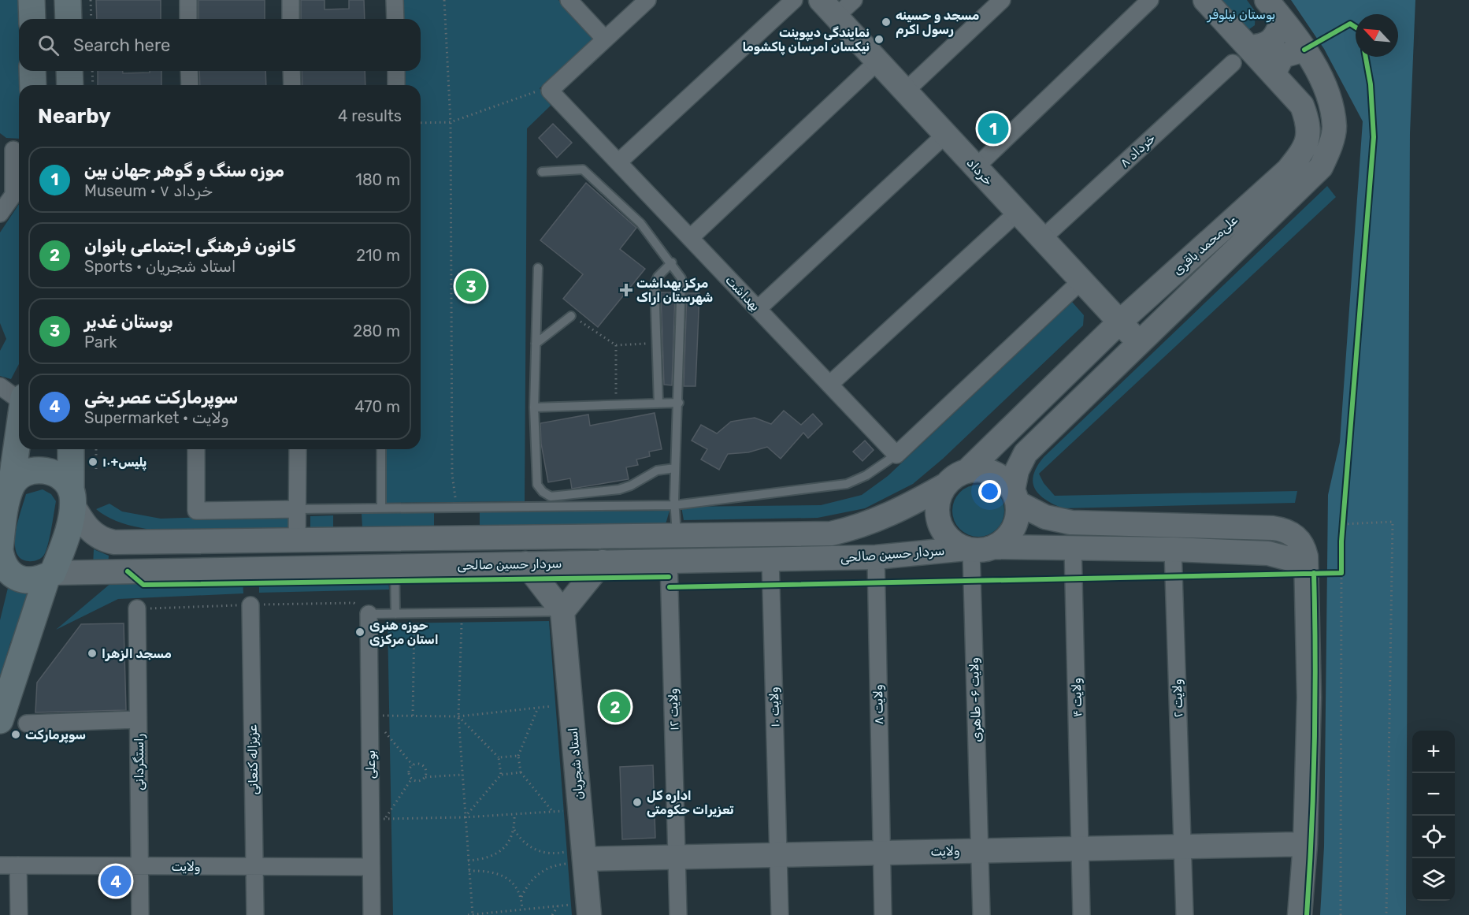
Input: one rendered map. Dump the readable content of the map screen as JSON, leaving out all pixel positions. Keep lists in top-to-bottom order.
{
  "streets": {
    "main road": [
      "خرداد",
      "علی‌محمد باقری",
      "سردار حسین صالحی",
      "استاد شجریان",
      "ولایت"
    ],
    "street": [
      "خرداد ۸",
      "بهداشت",
      "ولایت ۴",
      "ولایت ۲",
      "ولایت ۶- طاهری",
      "ولایت ۸",
      "ولایت ۱۰",
      "ولایت ۱۲",
      "عزیزاله کنعانی",
      "راستگردانی",
      "بوعلی"
    ]
  },
  "crossings": [
    ["خرداد ۸", "خرداد"],
    ["خرداد ۸", "علی‌محمد باقری"],
    ["خرداد", "علی‌محمد باقری"],
    ["علی‌محمد باقری", "سردار حسین صالحی"],
    ["علی‌محمد باقری", "ولایت ۶- طاهری"],
    ["سردار حسین صالحی", "ولایت ۴"],
    ["سردار حسین صالحی", "ولایت ۲"],
    ["سردار حسین صالحی", "ولایت ۶- طاهری"],
    ["سردار حسین صالحی", "ولایت ۸"],
    ["سردار حسین صالحی", "ولایت ۱۰"],
    ["سردار حسین صالحی", "ولایت ۱۲"],
    ["ولایت ۴", "ولایت"],
    ["ولایت ۲", "ولایت"],
    ["ولایت ۶- طاهری", "ولایت"],
    ["ولایت ۸", "ولایت"],
    ["ولایت ۱۰", "ولایت"],
    ["ولایت ۱۲", "ولایت"],
    ["عزیزاله کنعانی", "ولایت"],
    ["راستگردانی", "ولایت"],
    ["استاد شجریان", "ولایت"],
    ["بوعلی", "ولایت"]
  ],
  "parks": ["بوستان نیلوفر"],
  "places": {
    "other": [
      "مسجد و حسینه رسول اکرم",
      "نمایندگی دیپوینت نیکسان امرسان پاکشوما",
      "پلیس+۱۰",
      "حوزه هنری استان مرکزی",
      "مسجد الزهرا",
      "سوپرمارکت",
      "اداره کل تعزیرات حکومتی"
    ],
    "health": ["مرکز بهداشت شهرستان اراک"]
  },
  "north": "top left",
  "page": {
    "search": "Search here",
    "heading": ["Nearby", "4 results"],
    "pins": [
      "1",
      "3",
      "2",
      "4"
    ],
    "list": [
      {
        "mark": "1",
        "name": "موزه سنگ و گوهر جهان بین",
        "note": "Museum · خرداد ۷",
        "value": "180 m"
      },
      {
        "mark": "2",
        "name": "کانون فرهنگی اجتماعی بانوان",
        "note": "Sports · استاد شجریان",
        "value": "210 m"
      },
      {
        "mark": "3",
        "name": "بوستان غدیر",
        "note": "Park",
        "value": "280 m"
      },
      {
        "mark": "4",
        "name": "سوپرمارکت عصر یخی",
        "note": "Supermarket · ولایت",
        "value": "470 m"
      }
    ],
    "map_buttons": ["+", "−"]
  }
}
